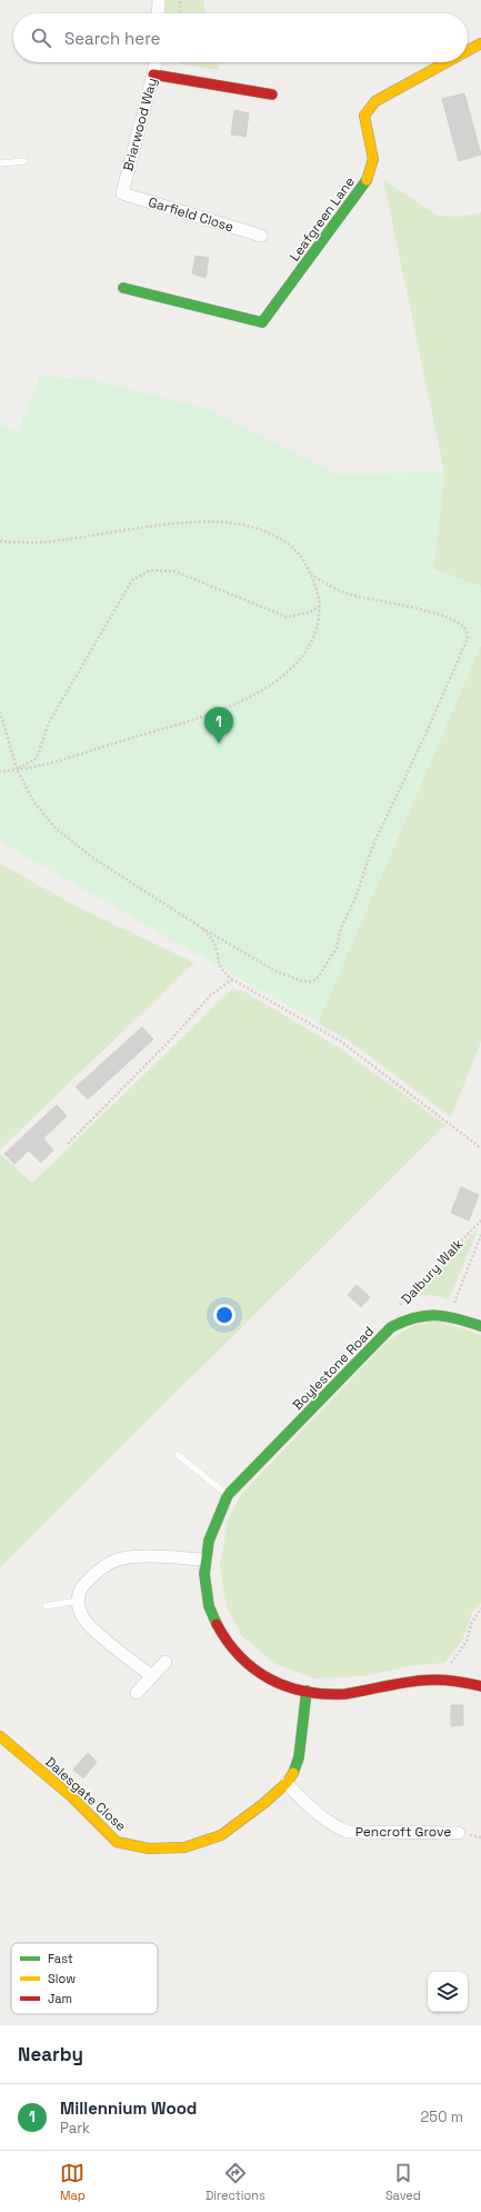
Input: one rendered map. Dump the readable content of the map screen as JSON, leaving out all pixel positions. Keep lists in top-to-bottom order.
{
  "streets": {
    "street": [
      "Briarwood Way",
      "Garfield Close",
      "Leafgreen Lane",
      "Boylestone Road",
      "Dalesgate Close",
      "Pencroft Grove"
    ],
    "path": ["Dalbury Walk"]
  },
  "crossings": [
    ["Briarwood Way", "Garfield Close"],
    ["Dalbury Walk", "Boylestone Road"],
    ["Boylestone Road", "Dalesgate Close"],
    ["Dalesgate Close", "Pencroft Grove"]
  ],
  "legend": ["Fast", "Slow", "Jam"],
  "page": {
    "search": "Search here",
    "pins": "1",
    "heading": "Nearby",
    "list": [
      {
        "mark": "1",
        "name": "Millennium Wood",
        "note": "Park",
        "value": "250 m"
      }
    ],
    "nav": ["Map", "Directions", "Saved"]
  }
}
